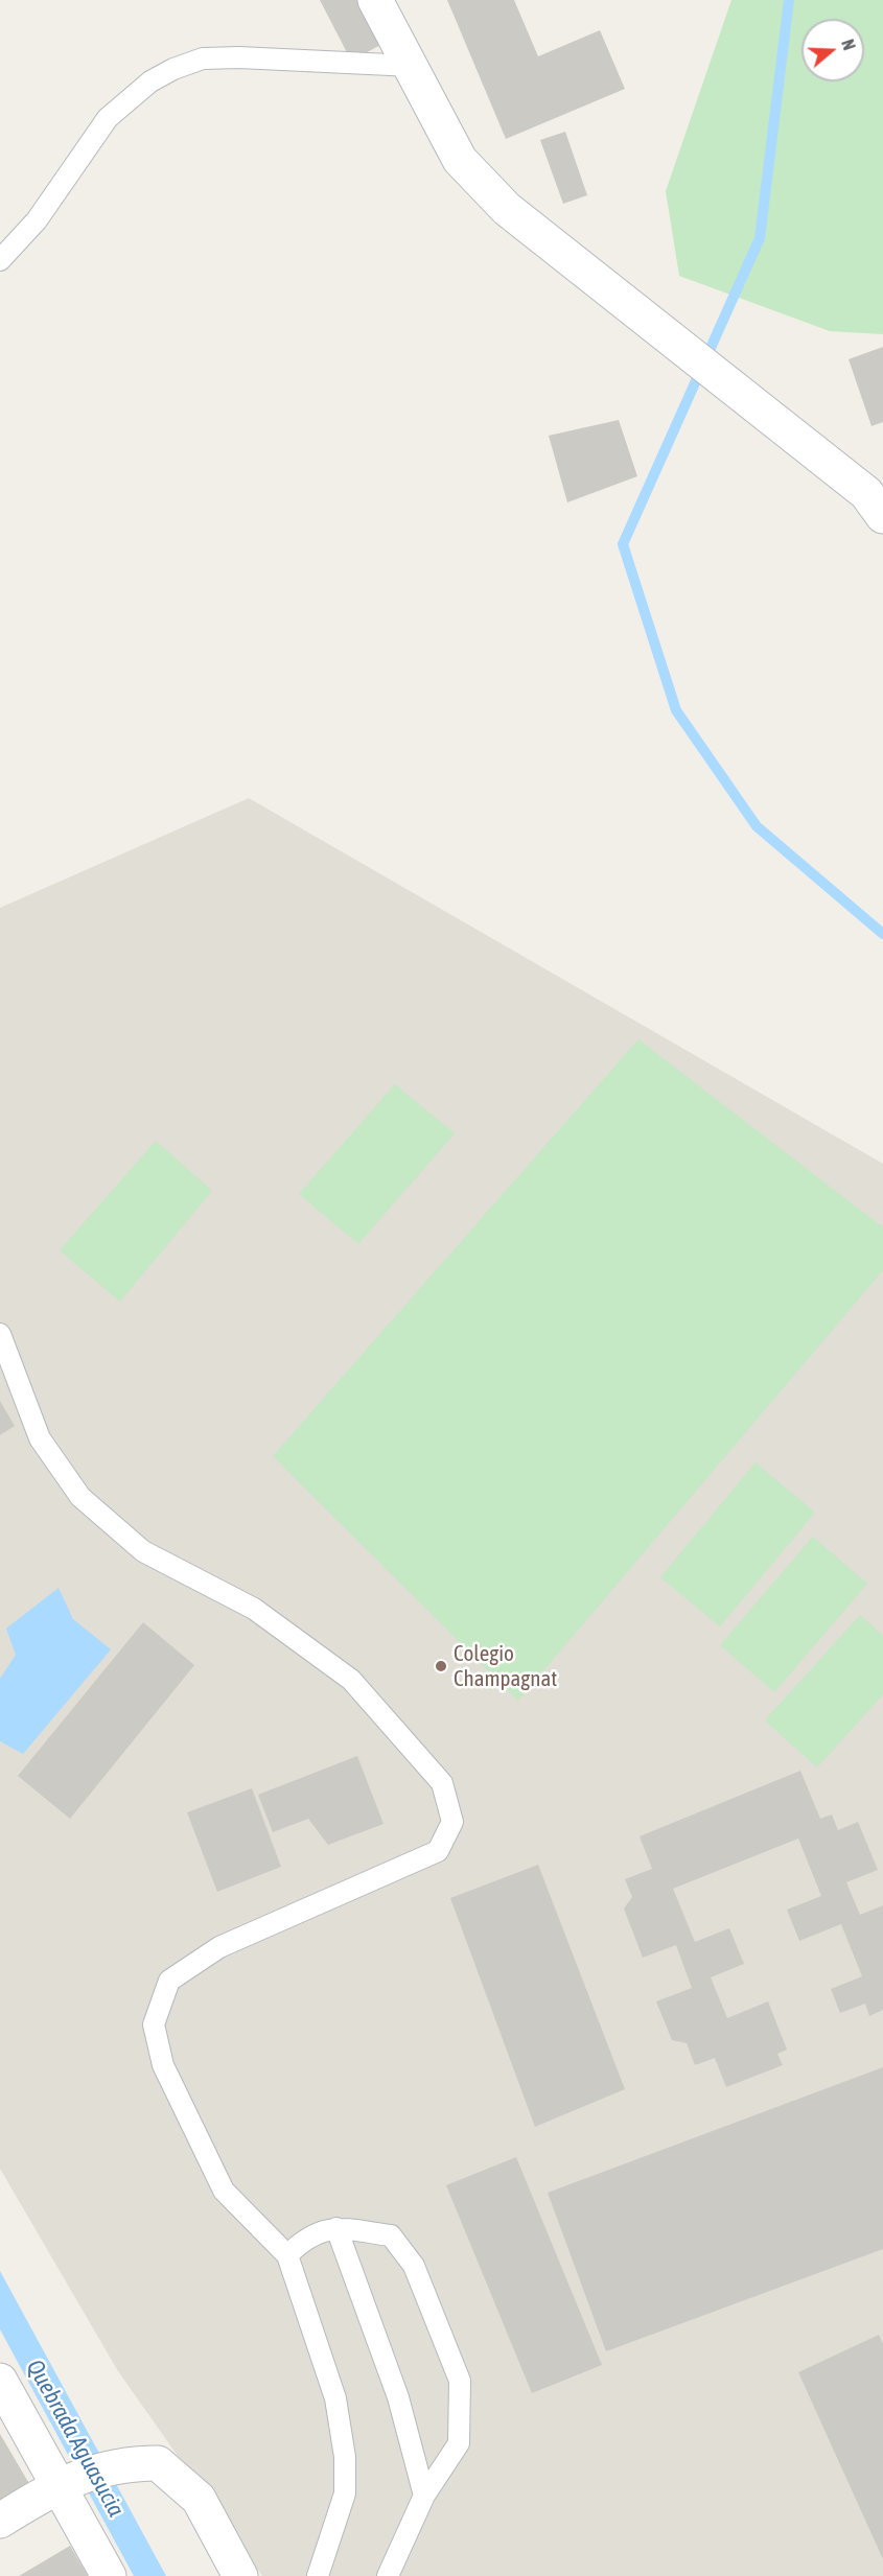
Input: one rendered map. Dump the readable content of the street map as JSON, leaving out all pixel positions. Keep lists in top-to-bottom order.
{
  "water": ["Quebrada Aguasucia"],
  "places": ["Colegio Champagnat"],
  "north": "right"
}
